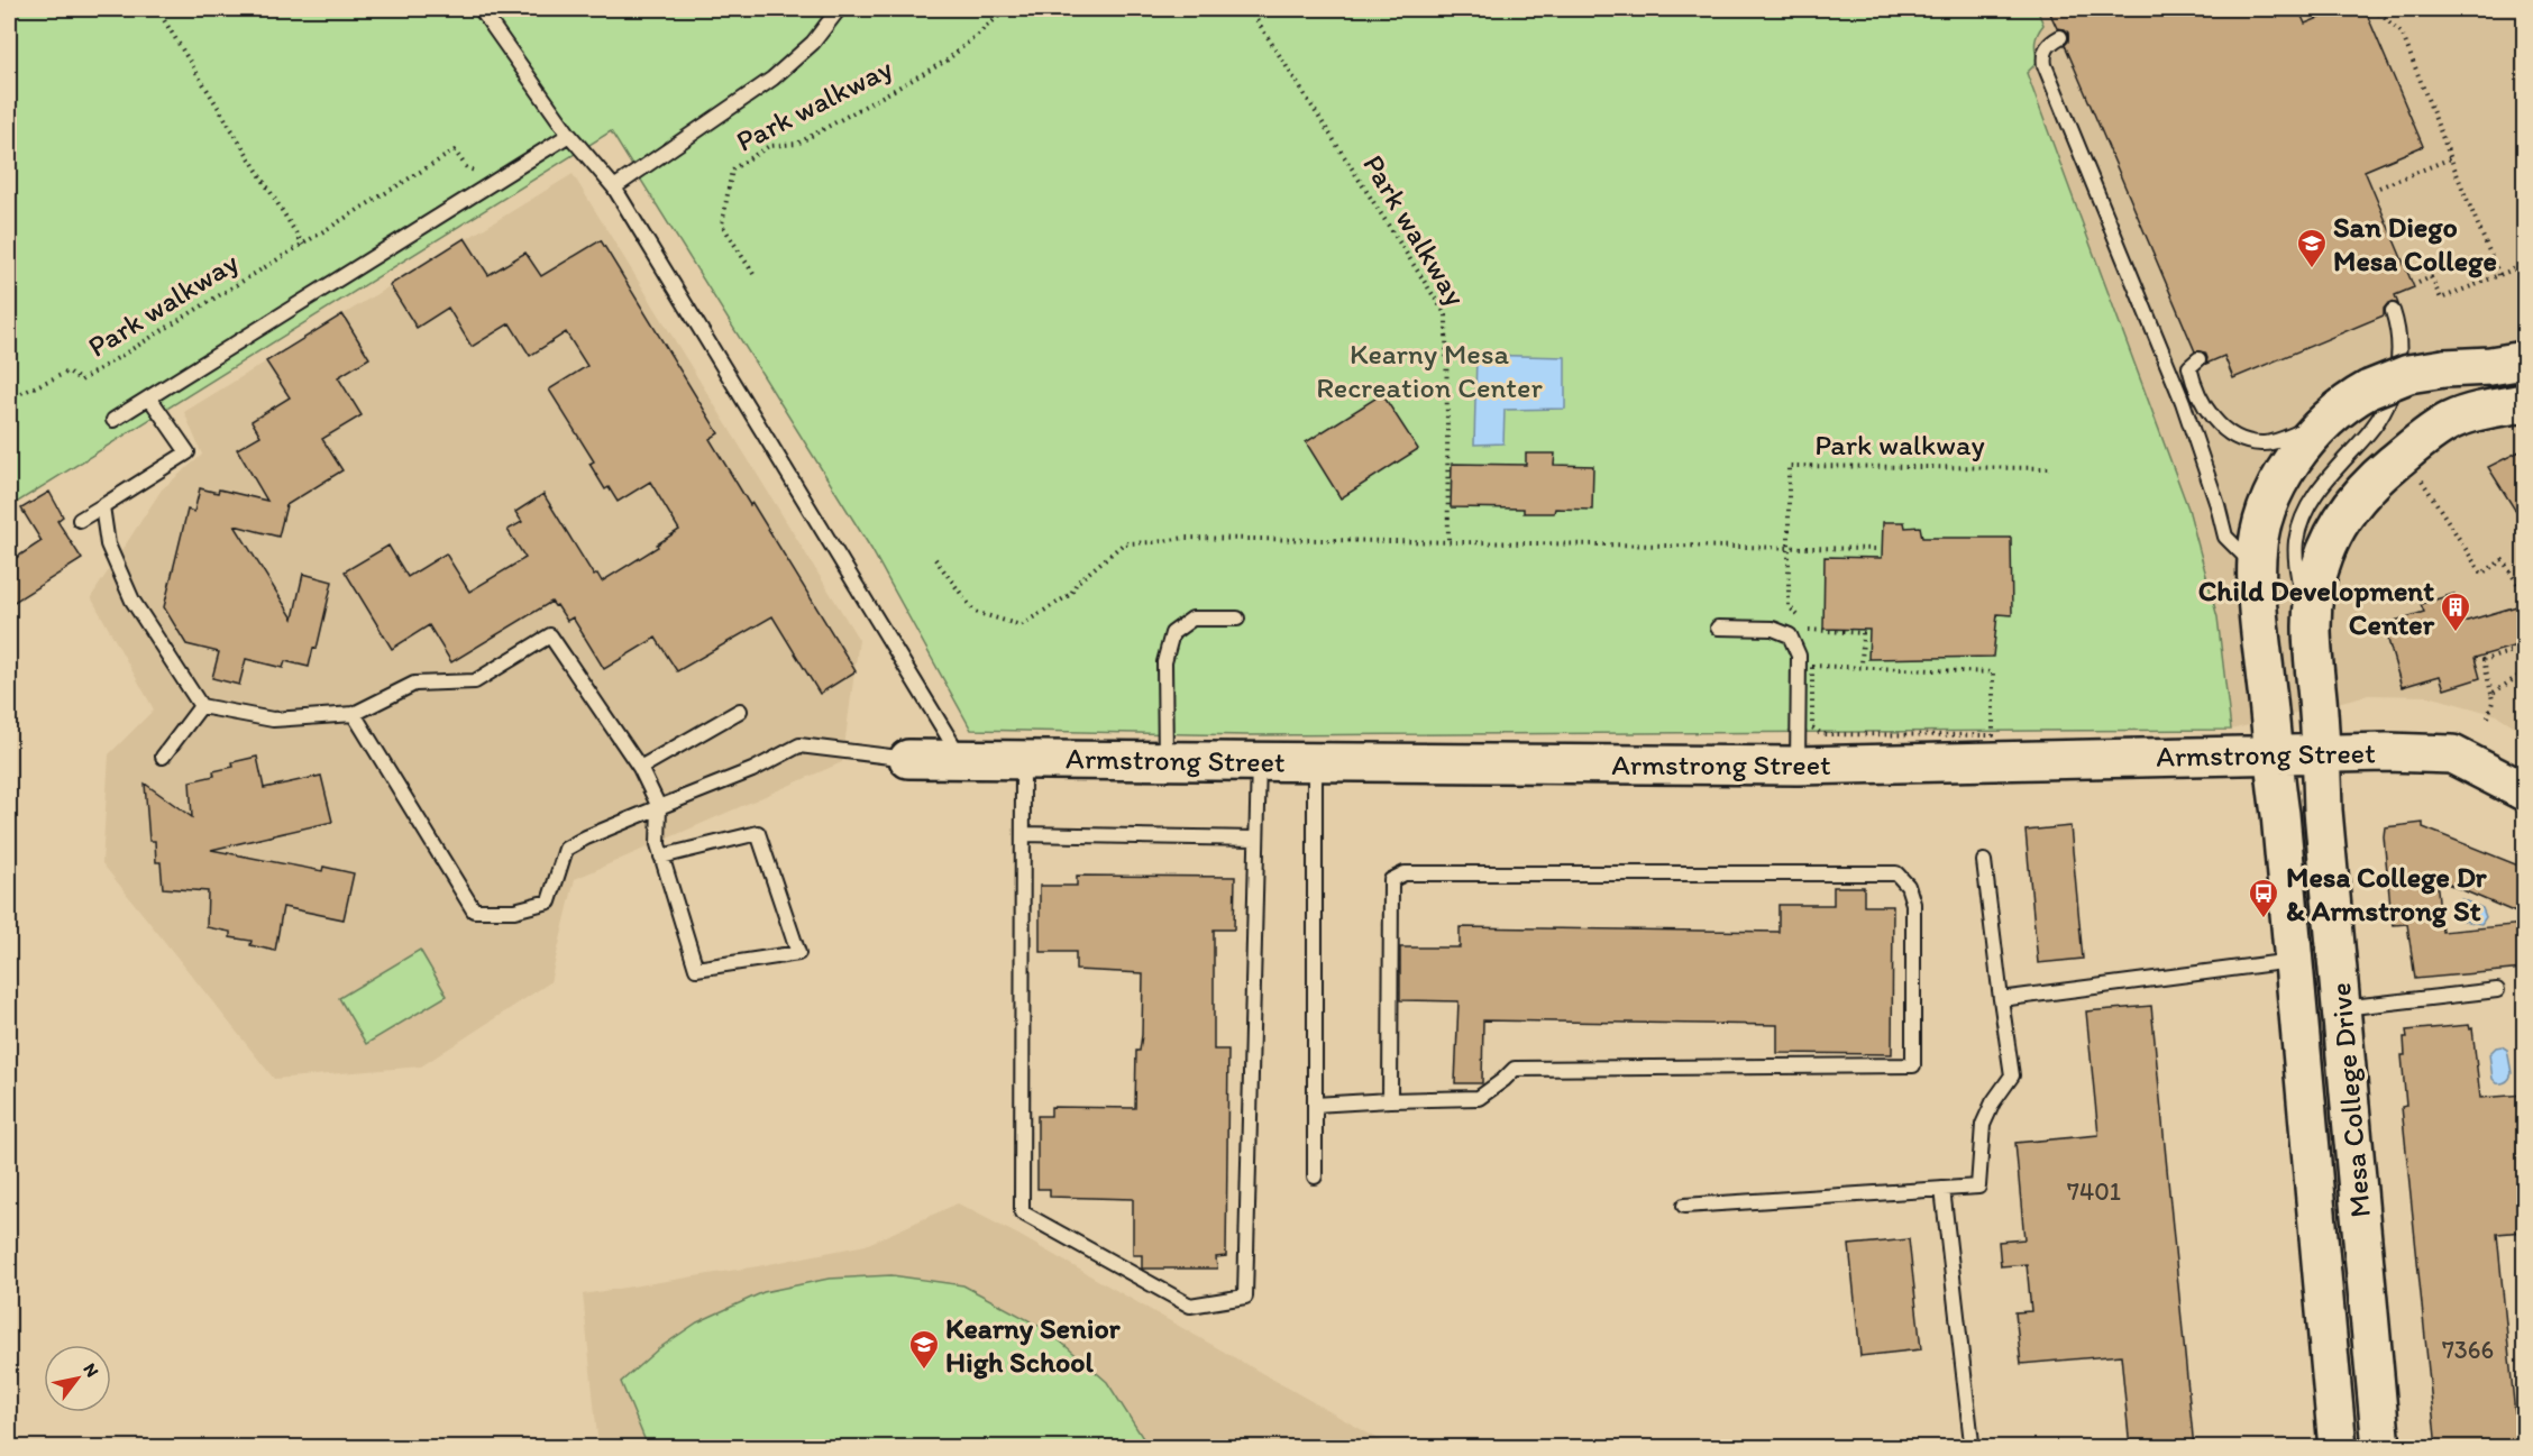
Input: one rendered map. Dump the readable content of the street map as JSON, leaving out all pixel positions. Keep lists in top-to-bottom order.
{
  "streets": {
    "street": ["Armstrong Street", "Mesa College Drive"],
    "path": ["Park walkway"]
  },
  "crossings": [
    ["Armstrong Street", "Mesa College Drive"]
  ],
  "parks": ["Kearny Mesa Recreation Center"],
  "places": {
    "school or university": ["San Diego Mesa College", "Kearny Senior High School"],
    "building": ["Child Development Center"],
    "bus stop": ["Mesa College Dr & Armstrong St"]
  },
  "house_numbers": ["7401", "7366"],
  "north": "top right"
}
